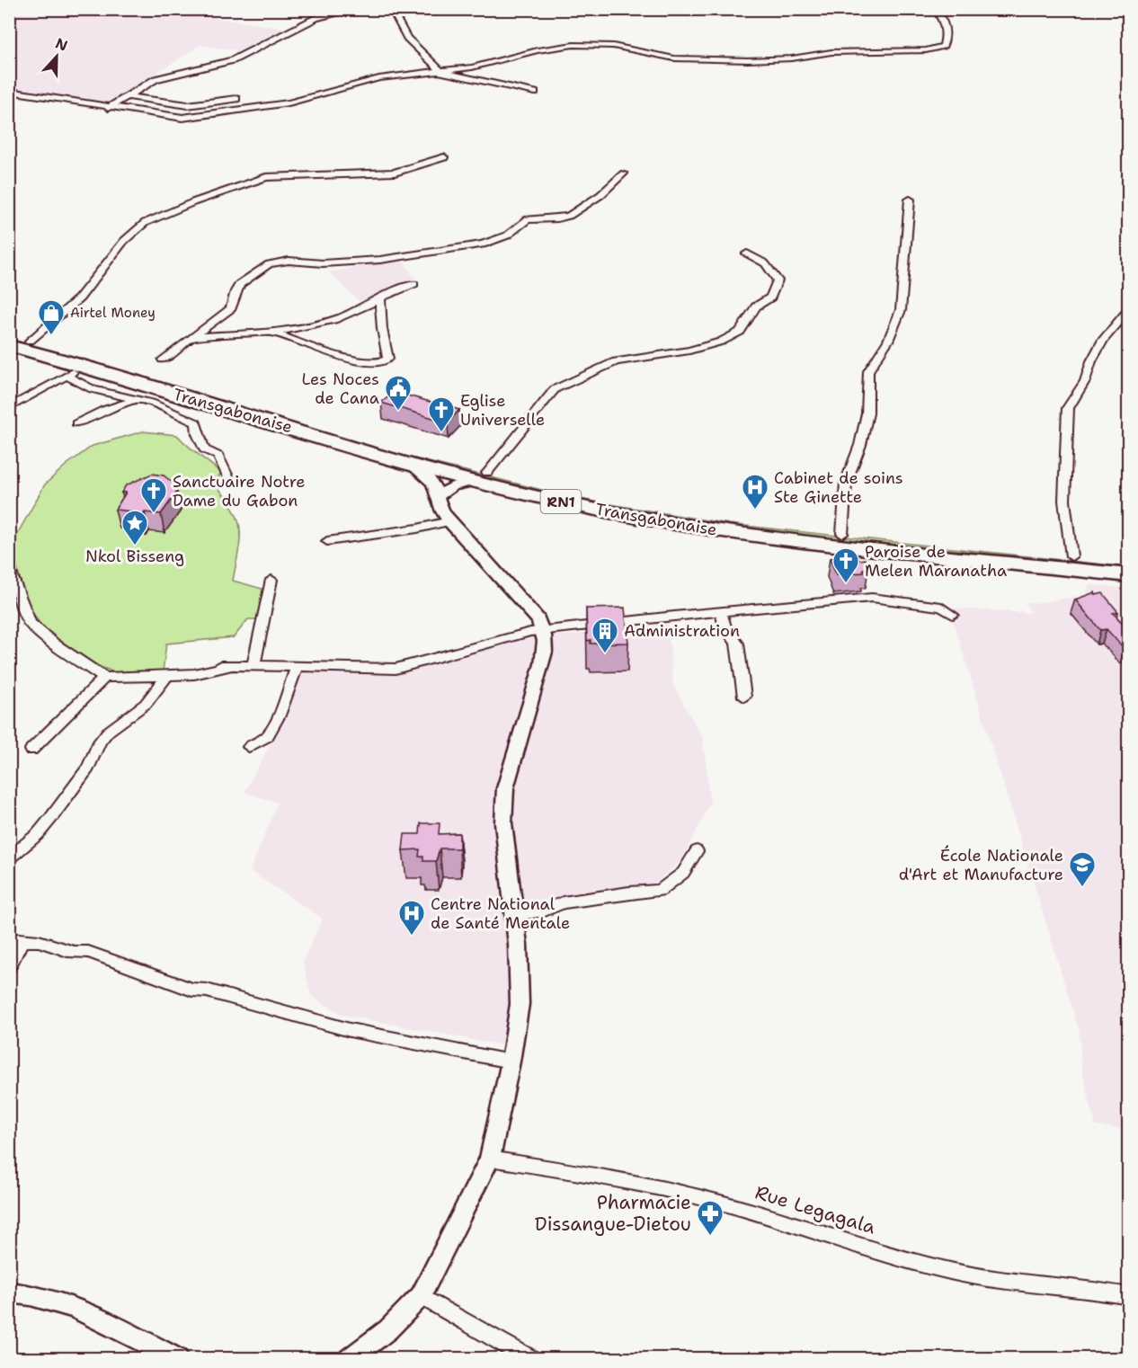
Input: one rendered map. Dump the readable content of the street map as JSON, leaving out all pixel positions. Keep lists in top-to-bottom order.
{
  "streets": {
    "highway": ["Transgabonaise", "RN1"],
    "street": ["Rue Legagala"]
  },
  "places": {
    "shop": ["Airtel Money"],
    "public building": ["Les Noces de Cana"],
    "church": ["Eglise Universelle", "Sanctuaire Notre Dame du Gabon", "Paroise de Melen Maranatha"],
    "hospital": ["Cabinet de soins Ste Ginette", "Centre National de Santé Mentale"],
    "place": ["Nkol Bisseng"],
    "building": ["Administration"],
    "school or university": ["École Nationale d'Art et Manufacture"],
    "pharmacy": ["Pharmacie Dissangue-Dietou"]
  },
  "north": "top"
}
